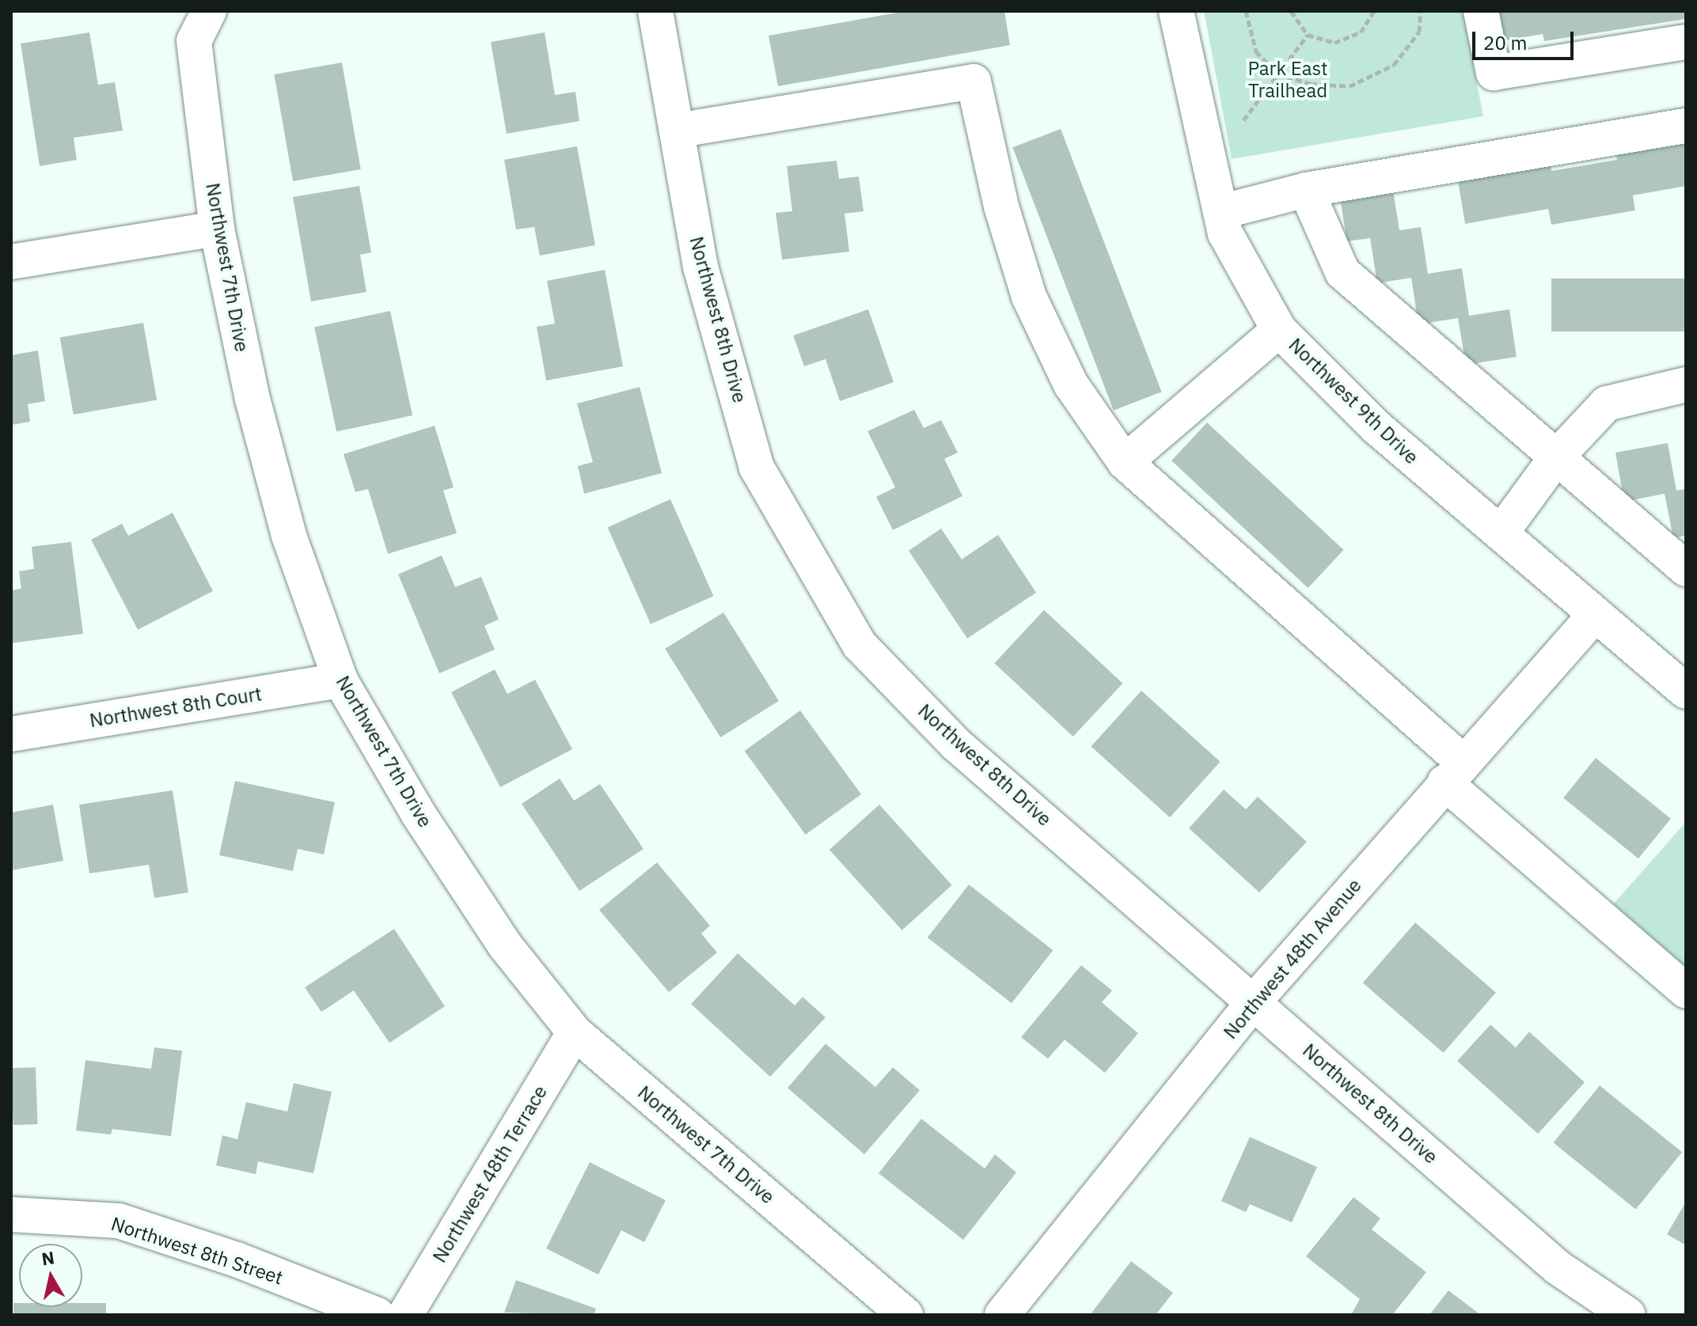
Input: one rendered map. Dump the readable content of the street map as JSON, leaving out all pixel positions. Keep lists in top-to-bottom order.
{
  "streets": {
    "street": [
      "Northwest 7th Drive",
      "Northwest 8th Drive",
      "Northwest 9th Drive",
      "Northwest 8th Court",
      "Northwest 48th Avenue",
      "Northwest 48th Terrace",
      "Northwest 8th Street"
    ]
  },
  "crossings": [
    ["Northwest 7th Drive", "Northwest 8th Court"],
    ["Northwest 7th Drive", "Northwest 48th Terrace"],
    ["Northwest 8th Drive", "Northwest 48th Avenue"],
    ["Northwest 9th Drive", "Northwest 48th Avenue"]
  ],
  "parks": ["Park East Trailhead"],
  "scale_bar": "20 m",
  "north": "top"
}
